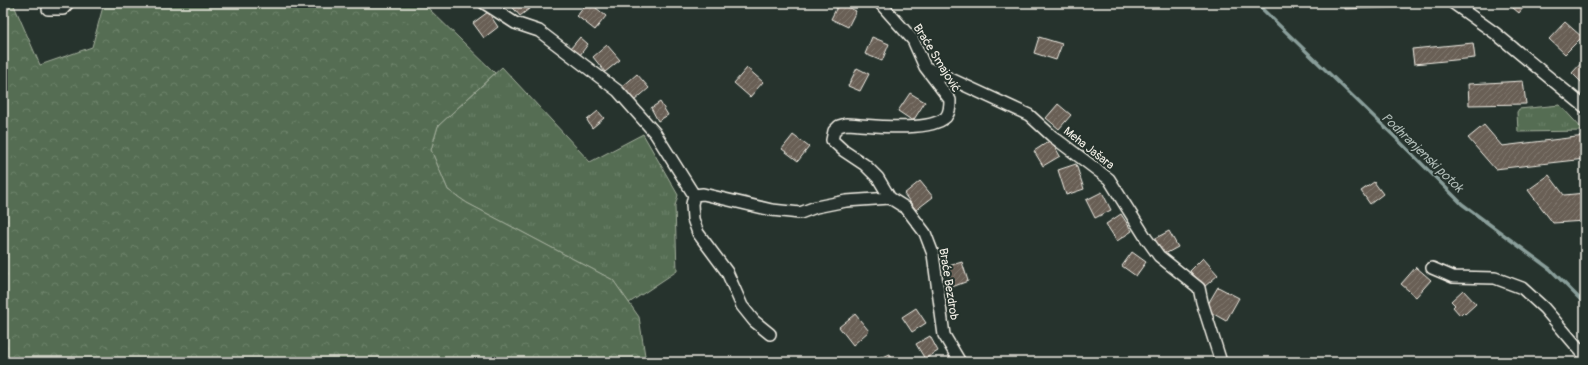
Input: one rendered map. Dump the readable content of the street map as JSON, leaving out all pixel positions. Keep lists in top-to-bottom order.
{
  "streets": {
    "street": ["Braće Smajović", "Meha Jašara", "Braće Bezdrob"]
  },
  "crossings": [
    ["Braće Smajović", "Meha Jašara"],
    ["Braće Smajović", "Braće Bezdrob"]
  ],
  "water": ["Podhranjenski potok"]
}
